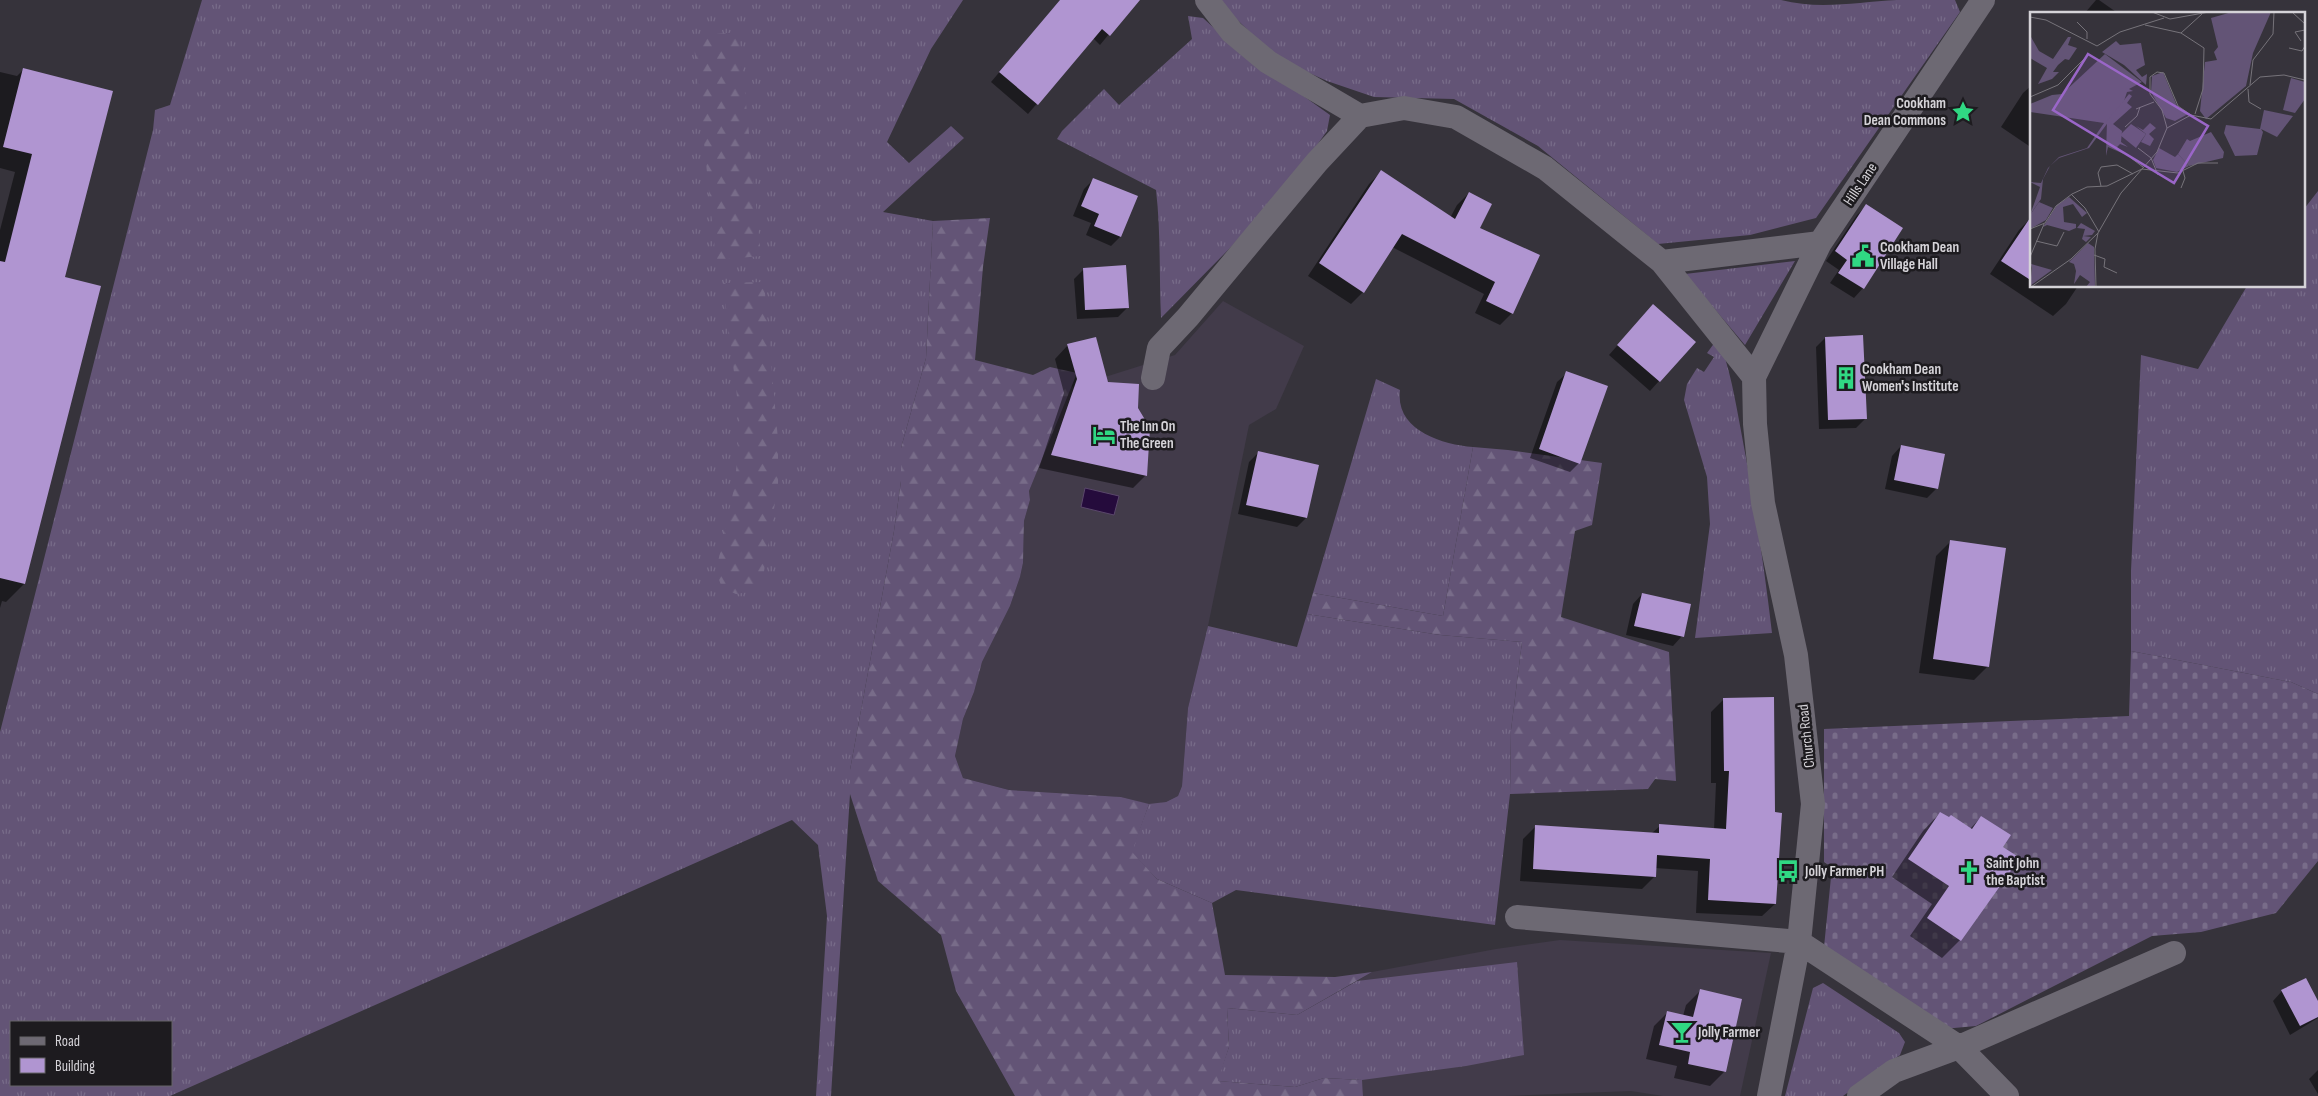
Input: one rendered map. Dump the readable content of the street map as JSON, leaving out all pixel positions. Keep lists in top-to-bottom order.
{
  "streets": {
    "street": ["Hills Lane", "Church Road"]
  },
  "crossings": [
    ["Hills Lane", "Church Road"]
  ],
  "places": {
    "place": ["Cookham Dean Commons"],
    "public building": ["Cookham Dean Village Hall"],
    "building": ["Cookham Dean Women's Institute"],
    "hotel": ["The Inn On The Green"],
    "bus stop": ["Jolly Farmer PH"],
    "church": ["Saint John the Baptist"],
    "bar": ["Jolly Farmer"]
  },
  "legend": ["Road", "Building"]
}
